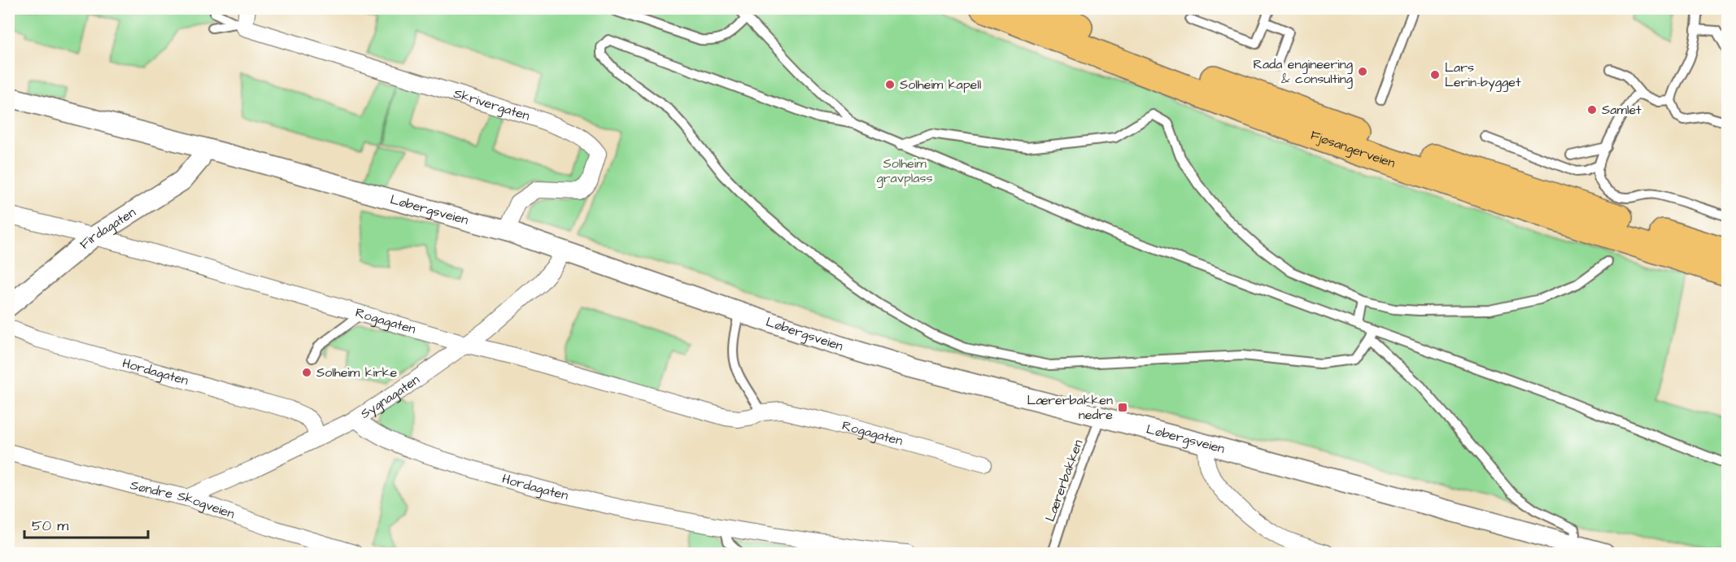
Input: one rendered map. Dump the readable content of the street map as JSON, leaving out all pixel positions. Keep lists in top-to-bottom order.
{
  "streets": {
    "highway": ["Fjøsangerveien"],
    "street": [
      "Skrivergaten",
      "Løbergsveien",
      "Firdagaten",
      "Rogagaten",
      "Hordagaten",
      "Sygnagaten",
      "Søndre Skogveien"
    ],
    "lane": ["Lærerbakken"]
  },
  "crossings": [
    ["Skrivergaten", "Løbergsveien"],
    ["Løbergsveien", "Firdagaten"],
    ["Løbergsveien", "Sygnagaten"],
    ["Løbergsveien", "Lærerbakken"],
    ["Firdagaten", "Rogagaten"],
    ["Rogagaten", "Sygnagaten"],
    ["Hordagaten", "Sygnagaten"],
    ["Sygnagaten", "Søndre Skogveien"]
  ],
  "parks": ["Solheim gravplass"],
  "places": {
    "other": [
      "Rada engineering & consulting",
      "Lars Lerin-bygget",
      "Solheim kapell",
      "Samlet",
      "Solheim kirke"
    ],
    "transit": ["Lærerbakken nedre"]
  },
  "scale_bar": "50 m"
}
